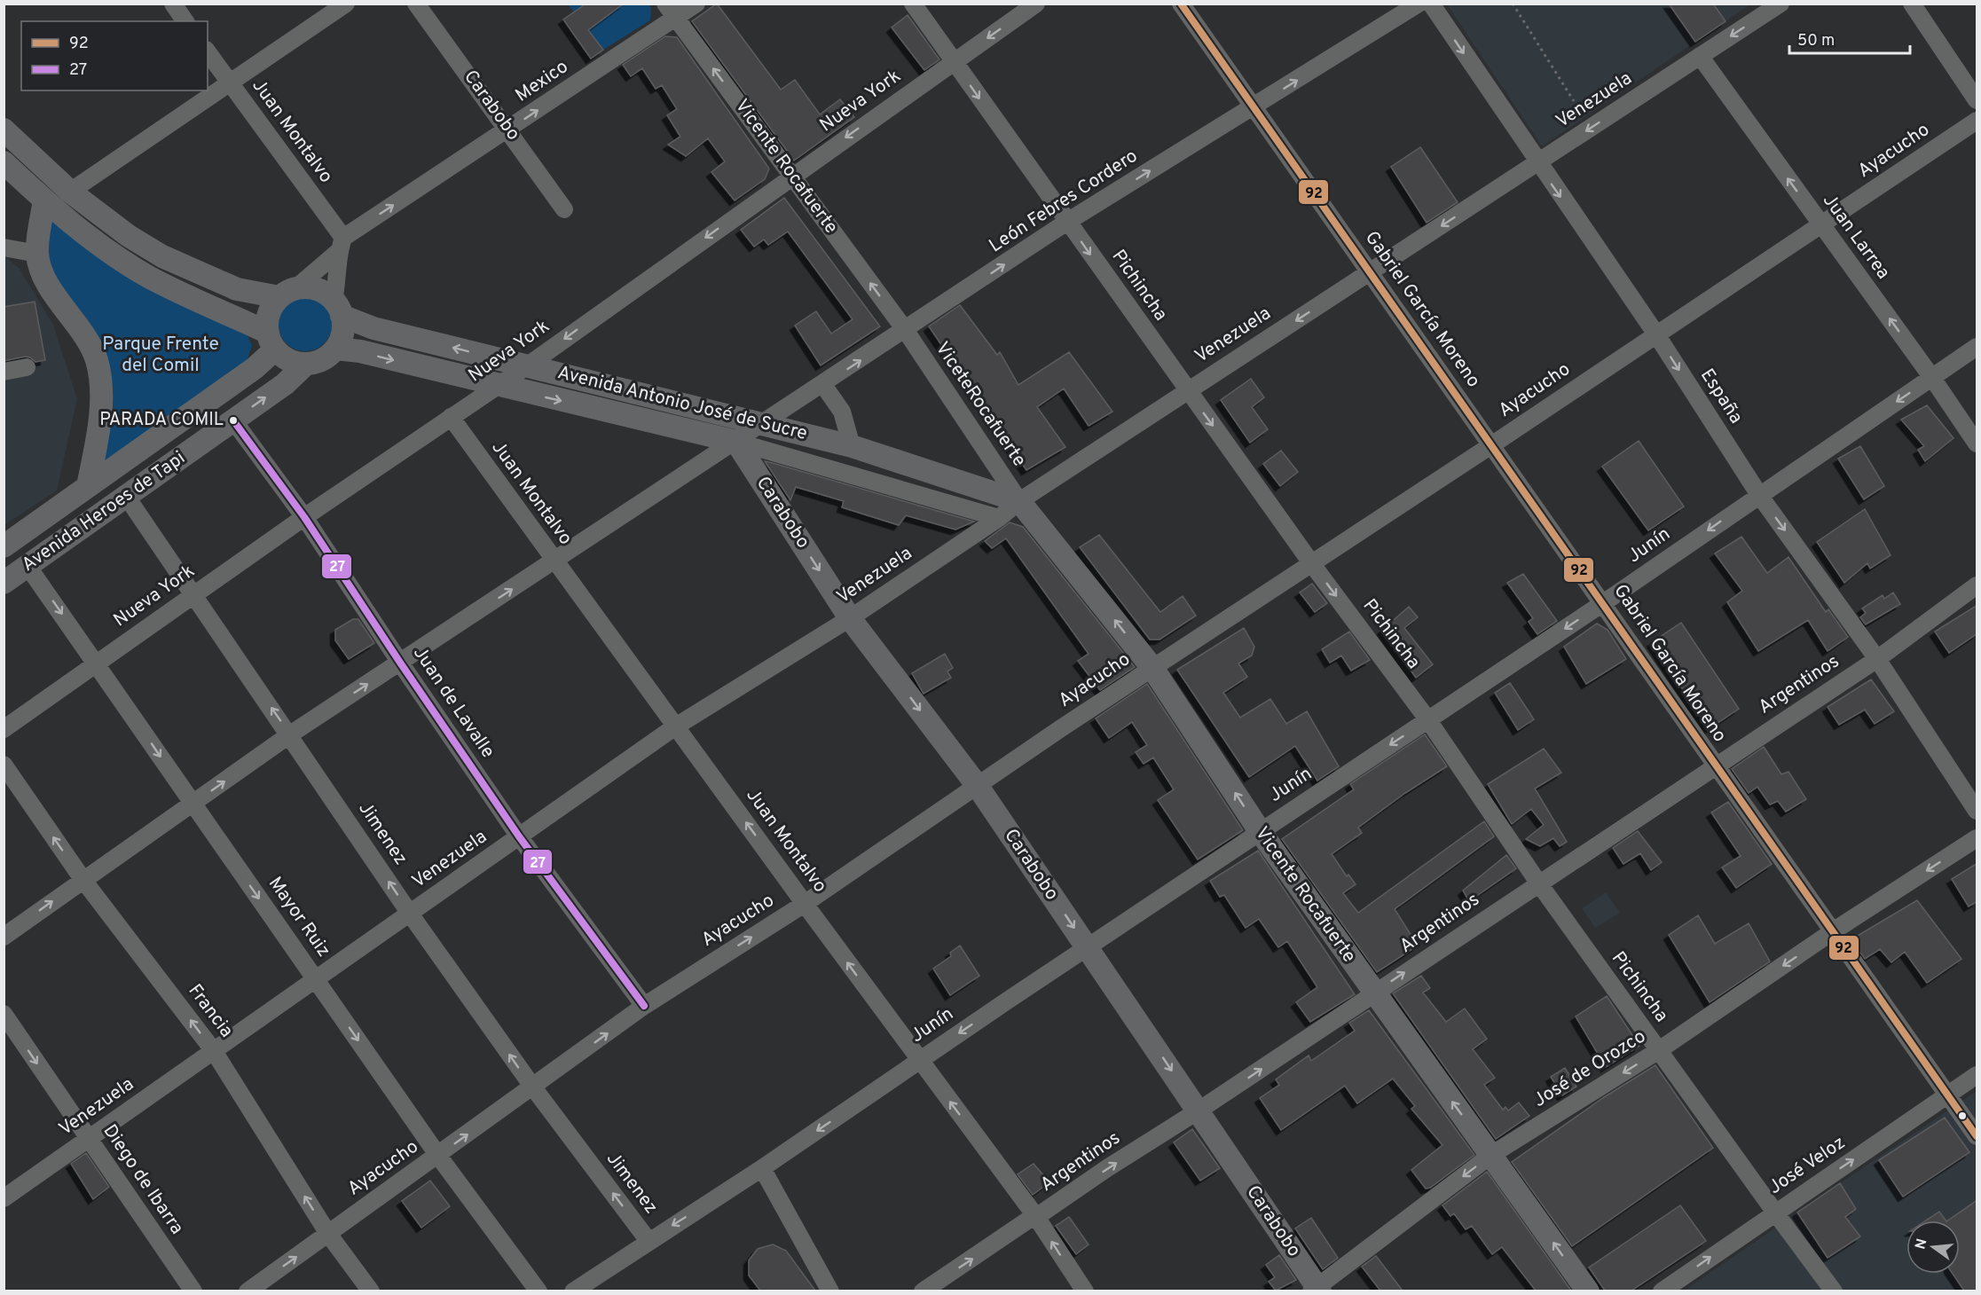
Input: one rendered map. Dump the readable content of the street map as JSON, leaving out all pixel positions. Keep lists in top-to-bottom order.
{
  "streets": {
    "main road": [
      "Carabobo",
      "Vicente Rocafuerte",
      "Avenida Antonio José de Sucre",
      "Avenida Heroes de Tapi"
    ],
    "street": [
      "Mexico",
      "Venezuela",
      "Nueva York",
      "Juan Montalvo",
      "Ayacucho",
      "León Febres Cordero",
      "Juan Larrea",
      "Pichincha",
      "Gabriel García Moreno",
      "España",
      "ViceteRocafuerte",
      "Junín",
      "Argentinos",
      "Juan de Lavalle",
      "Jimenez",
      "Mayor Ruiz",
      "Francia",
      "José de Orozco",
      "José Veloz",
      "Diego de Ibarra"
    ]
  },
  "crossings": [
    ["Mexico", "Carabobo"],
    ["Mexico", "Juan Montalvo"],
    ["Mexico", "Vicente Rocafuerte"],
    ["Mexico", "Avenida Antonio José de Sucre"],
    ["Mexico", "Avenida Heroes de Tapi"],
    ["Venezuela", "Carabobo"],
    ["Venezuela", "Juan Montalvo"],
    ["Venezuela", "Vicente Rocafuerte"],
    ["Venezuela", "Juan Larrea"],
    ["Venezuela", "Pichincha"],
    ["Venezuela", "Gabriel García Moreno"],
    ["Venezuela", "España"],
    ["Venezuela", "Avenida Antonio José de Sucre"],
    ["Venezuela", "ViceteRocafuerte"],
    ["Venezuela", "Juan de Lavalle"],
    ["Venezuela", "Jimenez"],
    ["Venezuela", "Mayor Ruiz"],
    ["Venezuela", "Francia"],
    ["Venezuela", "Diego de Ibarra"],
    ["Nueva York", "Juan Montalvo"],
    ["Nueva York", "Vicente Rocafuerte"],
    ["Nueva York", "Pichincha"],
    ["Nueva York", "Avenida Antonio José de Sucre"],
    ["Nueva York", "Juan de Lavalle"],
    ["Nueva York", "Jimenez"],
    ["Nueva York", "Mayor Ruiz"],
    ["Carabobo", "Ayacucho"],
    ["Carabobo", "León Febres Cordero"],
    ["Carabobo", "Avenida Antonio José de Sucre"],
    ["Carabobo", "Junín"],
    ["Carabobo", "Argentinos"],
    ["Carabobo", "José de Orozco"],
    ["Juan Montalvo", "Ayacucho"],
    ["Juan Montalvo", "León Febres Cordero"],
    ["Juan Montalvo", "Junín"],
    ["Juan Montalvo", "Argentinos"],
    ["Ayacucho", "Vicente Rocafuerte"],
    ["Ayacucho", "Juan Larrea"],
    ["Ayacucho", "Pichincha"],
    ["Ayacucho", "Gabriel García Moreno"],
    ["Ayacucho", "España"],
    ["Ayacucho", "Juan de Lavalle"],
    ["Ayacucho", "Jimenez"],
    ["Ayacucho", "Mayor Ruiz"],
    ["Ayacucho", "Francia"],
    ["Vicente Rocafuerte", "León Febres Cordero"],
    ["Vicente Rocafuerte", "Avenida Antonio José de Sucre"],
    ["Vicente Rocafuerte", "ViceteRocafuerte"],
    ["Vicente Rocafuerte", "Junín"],
    ["Vicente Rocafuerte", "Argentinos"],
    ["Vicente Rocafuerte", "José de Orozco"],
    ["León Febres Cordero", "Pichincha"],
    ["León Febres Cordero", "Gabriel García Moreno"],
    ["León Febres Cordero", "Avenida Antonio José de Sucre"],
    ["León Febres Cordero", "ViceteRocafuerte"],
    ["León Febres Cordero", "Juan de Lavalle"],
    ["León Febres Cordero", "Jimenez"],
    ["León Febres Cordero", "Mayor Ruiz"],
    ["León Febres Cordero", "Francia"],
    ["Juan Larrea", "Junín"],
    ["Pichincha", "Junín"],
    ["Pichincha", "Argentinos"],
    ["Pichincha", "José de Orozco"],
    ["Pichincha", "José Veloz"],
    ["Gabriel García Moreno", "Junín"],
    ["Gabriel García Moreno", "Argentinos"],
    ["Gabriel García Moreno", "José de Orozco"],
    ["Gabriel García Moreno", "José Veloz"],
    ["España", "Junín"],
    ["España", "Argentinos"],
    ["Avenida Antonio José de Sucre", "ViceteRocafuerte"],
    ["Avenida Antonio José de Sucre", "Avenida Heroes de Tapi"],
    ["Avenida Heroes de Tapi", "Juan de Lavalle"],
    ["Avenida Heroes de Tapi", "Jimenez"],
    ["Avenida Heroes de Tapi", "Mayor Ruiz"],
    ["Junín", "Jimenez"]
  ],
  "one_way": [
    "Mexico",
    "Nueva York",
    "Carabobo",
    "Juan Montalvo",
    "Vicente Rocafuerte",
    "León Febres Cordero",
    "Juan Larrea",
    "Pichincha",
    "España",
    "Junín",
    "Argentinos",
    "Jimenez",
    "Mayor Ruiz",
    "Francia",
    "José de Orozco",
    "José Veloz",
    "Diego de Ibarra"
  ],
  "parks": ["Parque Frente del Comil"],
  "places": ["PARADA COMIL"],
  "lines": ["transit line 92", "transit line 27"],
  "legend": ["92", "27"],
  "scale_bar": "50 m",
  "north": "left"
}
